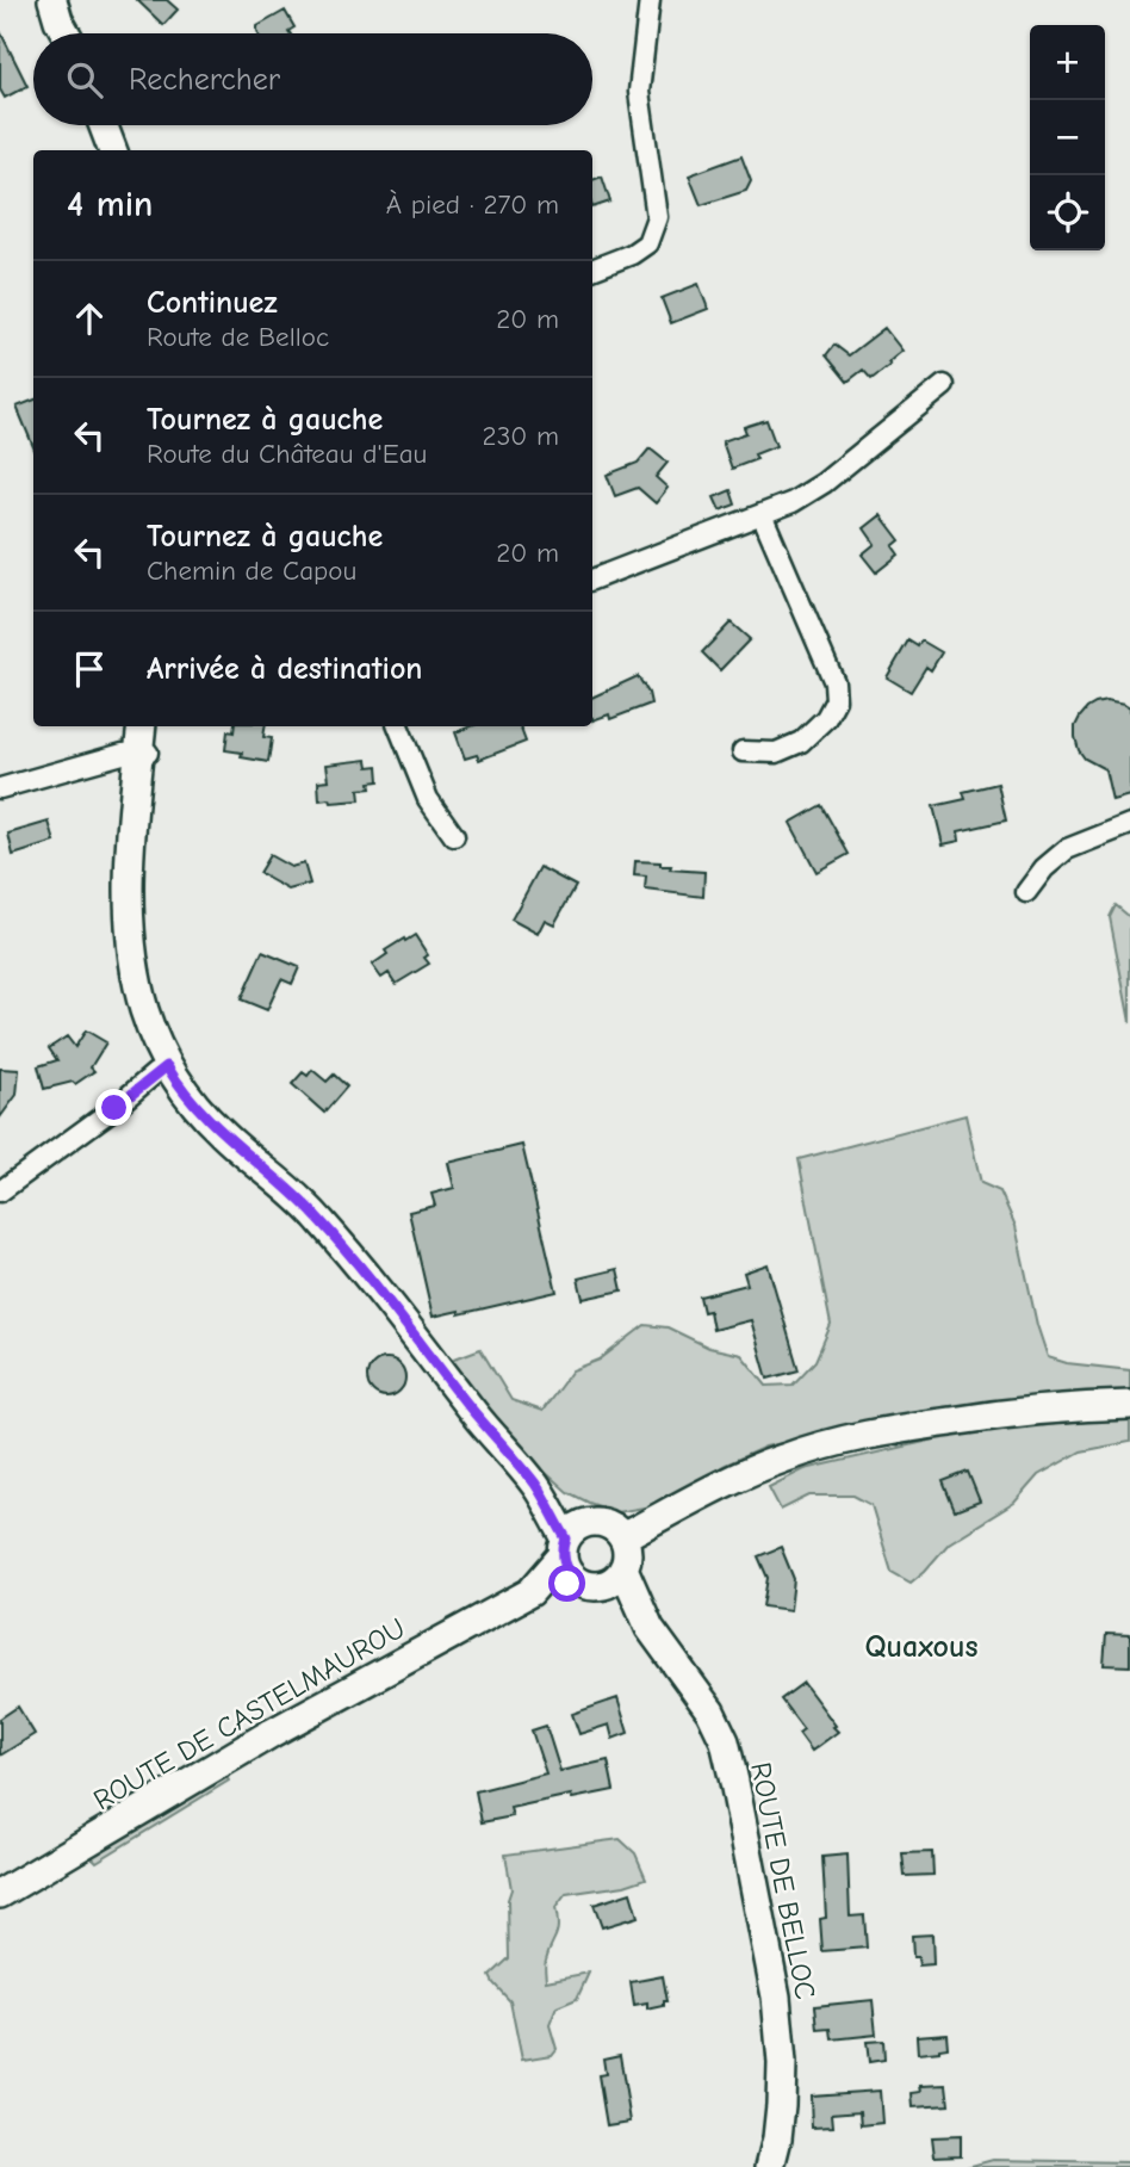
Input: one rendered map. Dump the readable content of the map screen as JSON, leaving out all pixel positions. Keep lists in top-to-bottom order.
{
  "streets": {
    "street": ["ROUTE DE CASTELMAUROU", "ROUTE DE BELLOC"]
  },
  "crossings": [
    ["ROUTE DE CASTELMAUROU", "ROUTE DE BELLOC"]
  ],
  "districts": ["Quaxous"],
  "page": {
    "map_buttons": ["+", "−"],
    "search": "Rechercher",
    "heading": ["4 min", "À pied · 270 m"],
    "list": [
      ["Continuez", "Route de Belloc", "20 m"],
      ["Tournez à gauche", "Route du Château d'Eau", "230 m"],
      ["Tournez à gauche", "Chemin de Capou", "20 m"],
      "Arrivée à destination"
    ]
  }
}
